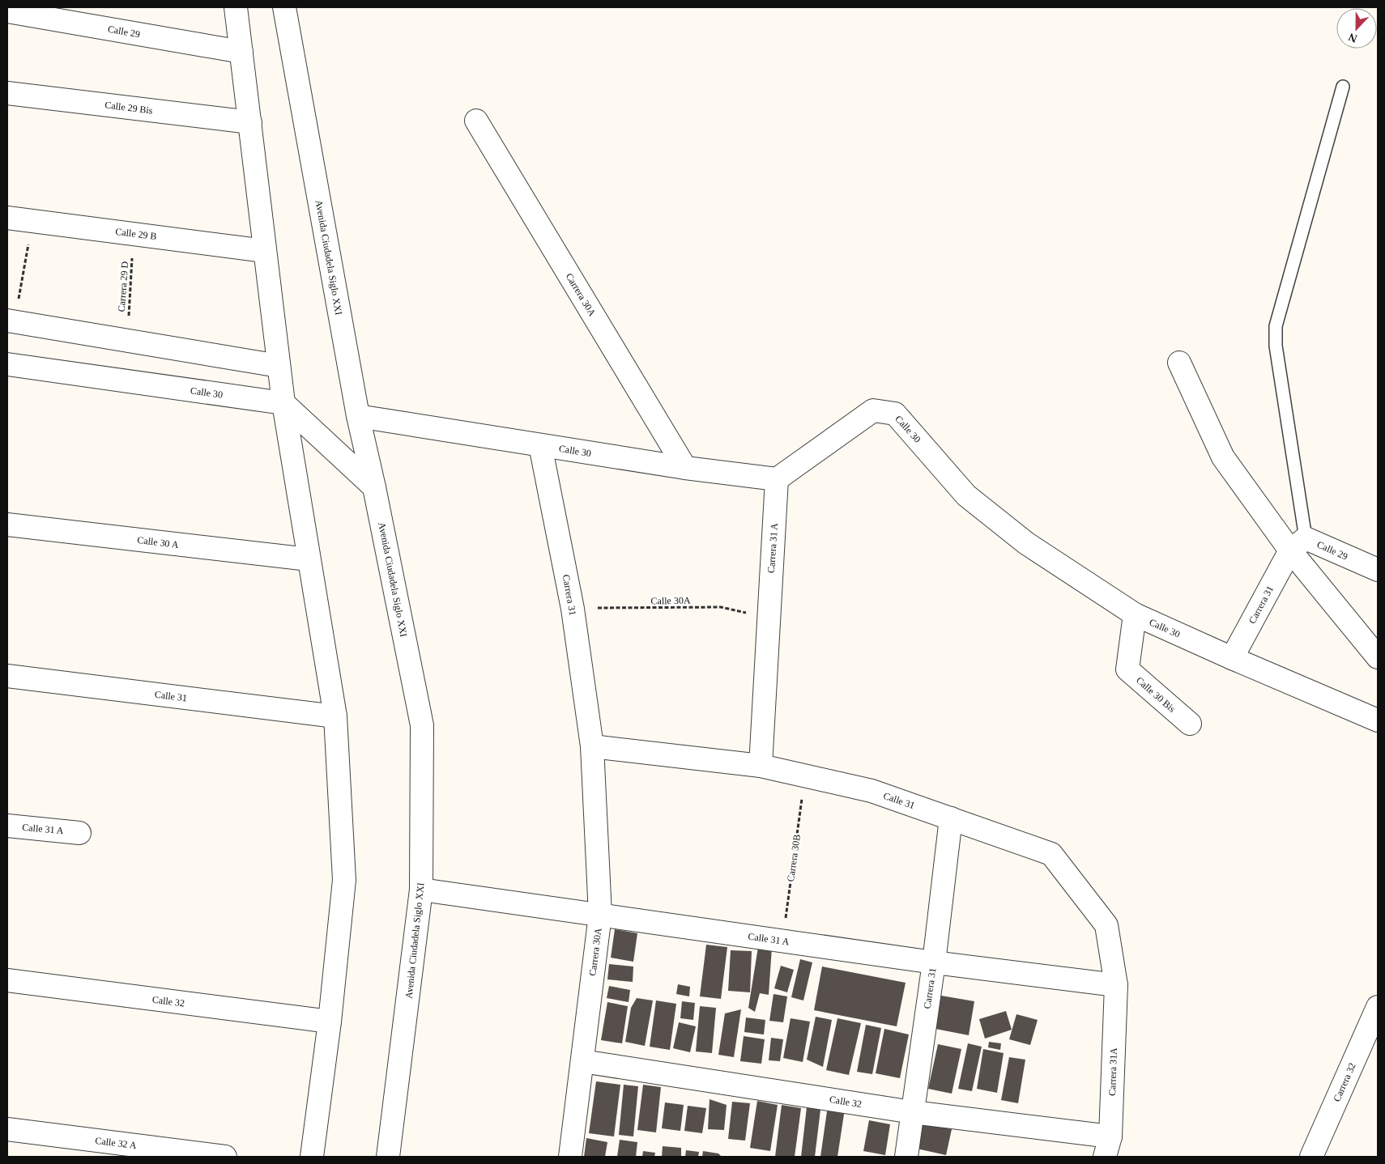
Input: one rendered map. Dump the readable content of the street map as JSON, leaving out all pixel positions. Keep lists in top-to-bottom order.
{
  "streets": {
    "street": [
      "Calle 29",
      "Calle 29 Bis",
      "Calle 29 B",
      "Avenida Ciudadela Siglo XXI",
      "Carrera 30A",
      "Calle 30",
      "Calle 30 A",
      "Carrera 31 A",
      "Carrera 31",
      "Calle 30 Bis",
      "Calle 31",
      "Calle 31 A",
      "Calle 32",
      "Carrera 31A",
      "Carrera 32",
      "Calle 32 A"
    ],
    "path": ["Carrera 29 D", "Calle 30A", "Carrera 30B"]
  },
  "crossings": [
    ["Calle 29", "Carrera 31"],
    ["Calle 29 B", "Carrera 29 D"],
    ["Avenida Ciudadela Siglo XXI", "Calle 30"],
    ["Avenida Ciudadela Siglo XXI", "Calle 31 A"],
    ["Carrera 30A", "Calle 30"],
    ["Carrera 30A", "Carrera 31"],
    ["Carrera 30A", "Calle 31"],
    ["Carrera 30A", "Calle 31 A"],
    ["Carrera 30A", "Calle 32"],
    ["Calle 30", "Carrera 31 A"],
    ["Calle 30", "Carrera 31"],
    ["Calle 30", "Calle 30 Bis"],
    ["Carrera 31 A", "Calle 30A"],
    ["Carrera 31", "Calle 30A"],
    ["Carrera 31", "Calle 31"],
    ["Carrera 31", "Calle 31 A"],
    ["Carrera 31", "Calle 32"],
    ["Calle 31", "Calle 31 A"],
    ["Calle 31", "Carrera 30B"],
    ["Calle 31", "Carrera 31A"],
    ["Calle 31 A", "Carrera 30B"],
    ["Calle 31 A", "Carrera 31A"],
    ["Calle 32", "Carrera 31A"]
  ],
  "north": "bottom"
}
